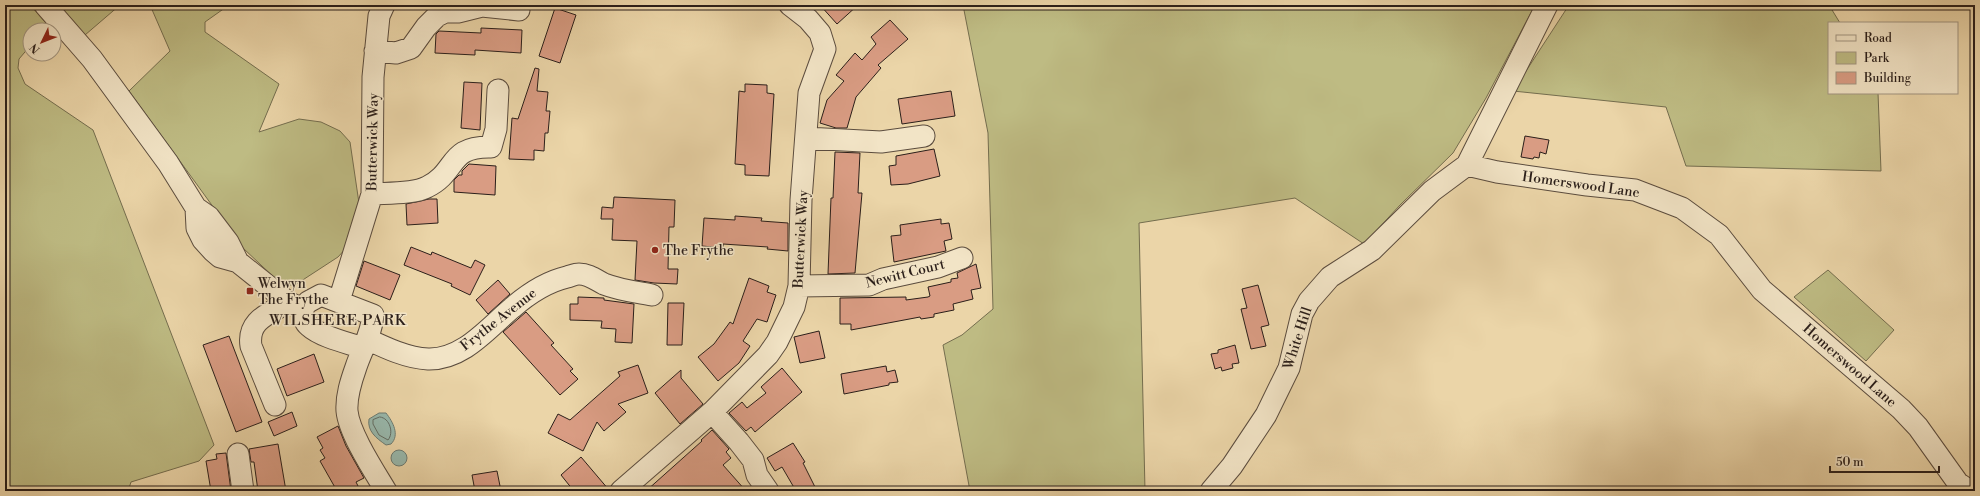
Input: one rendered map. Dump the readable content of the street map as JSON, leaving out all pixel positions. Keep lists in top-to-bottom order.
{
  "streets": {
    "street": [
      "Butterwick Way",
      "Homerswood Lane",
      "Newitt Court",
      "Frythe Avenue",
      "White Hill"
    ]
  },
  "crossings": [
    ["Butterwick Way", "Newitt Court"],
    ["Homerswood Lane", "White Hill"]
  ],
  "districts": ["WILSHERE PARK"],
  "places": {
    "other": ["The Frythe"],
    "transit": ["Welwyn The Frythe"]
  },
  "legend": ["Road", "Park", "Building"],
  "scale_bar": "50 m",
  "north": "bottom left"
}
